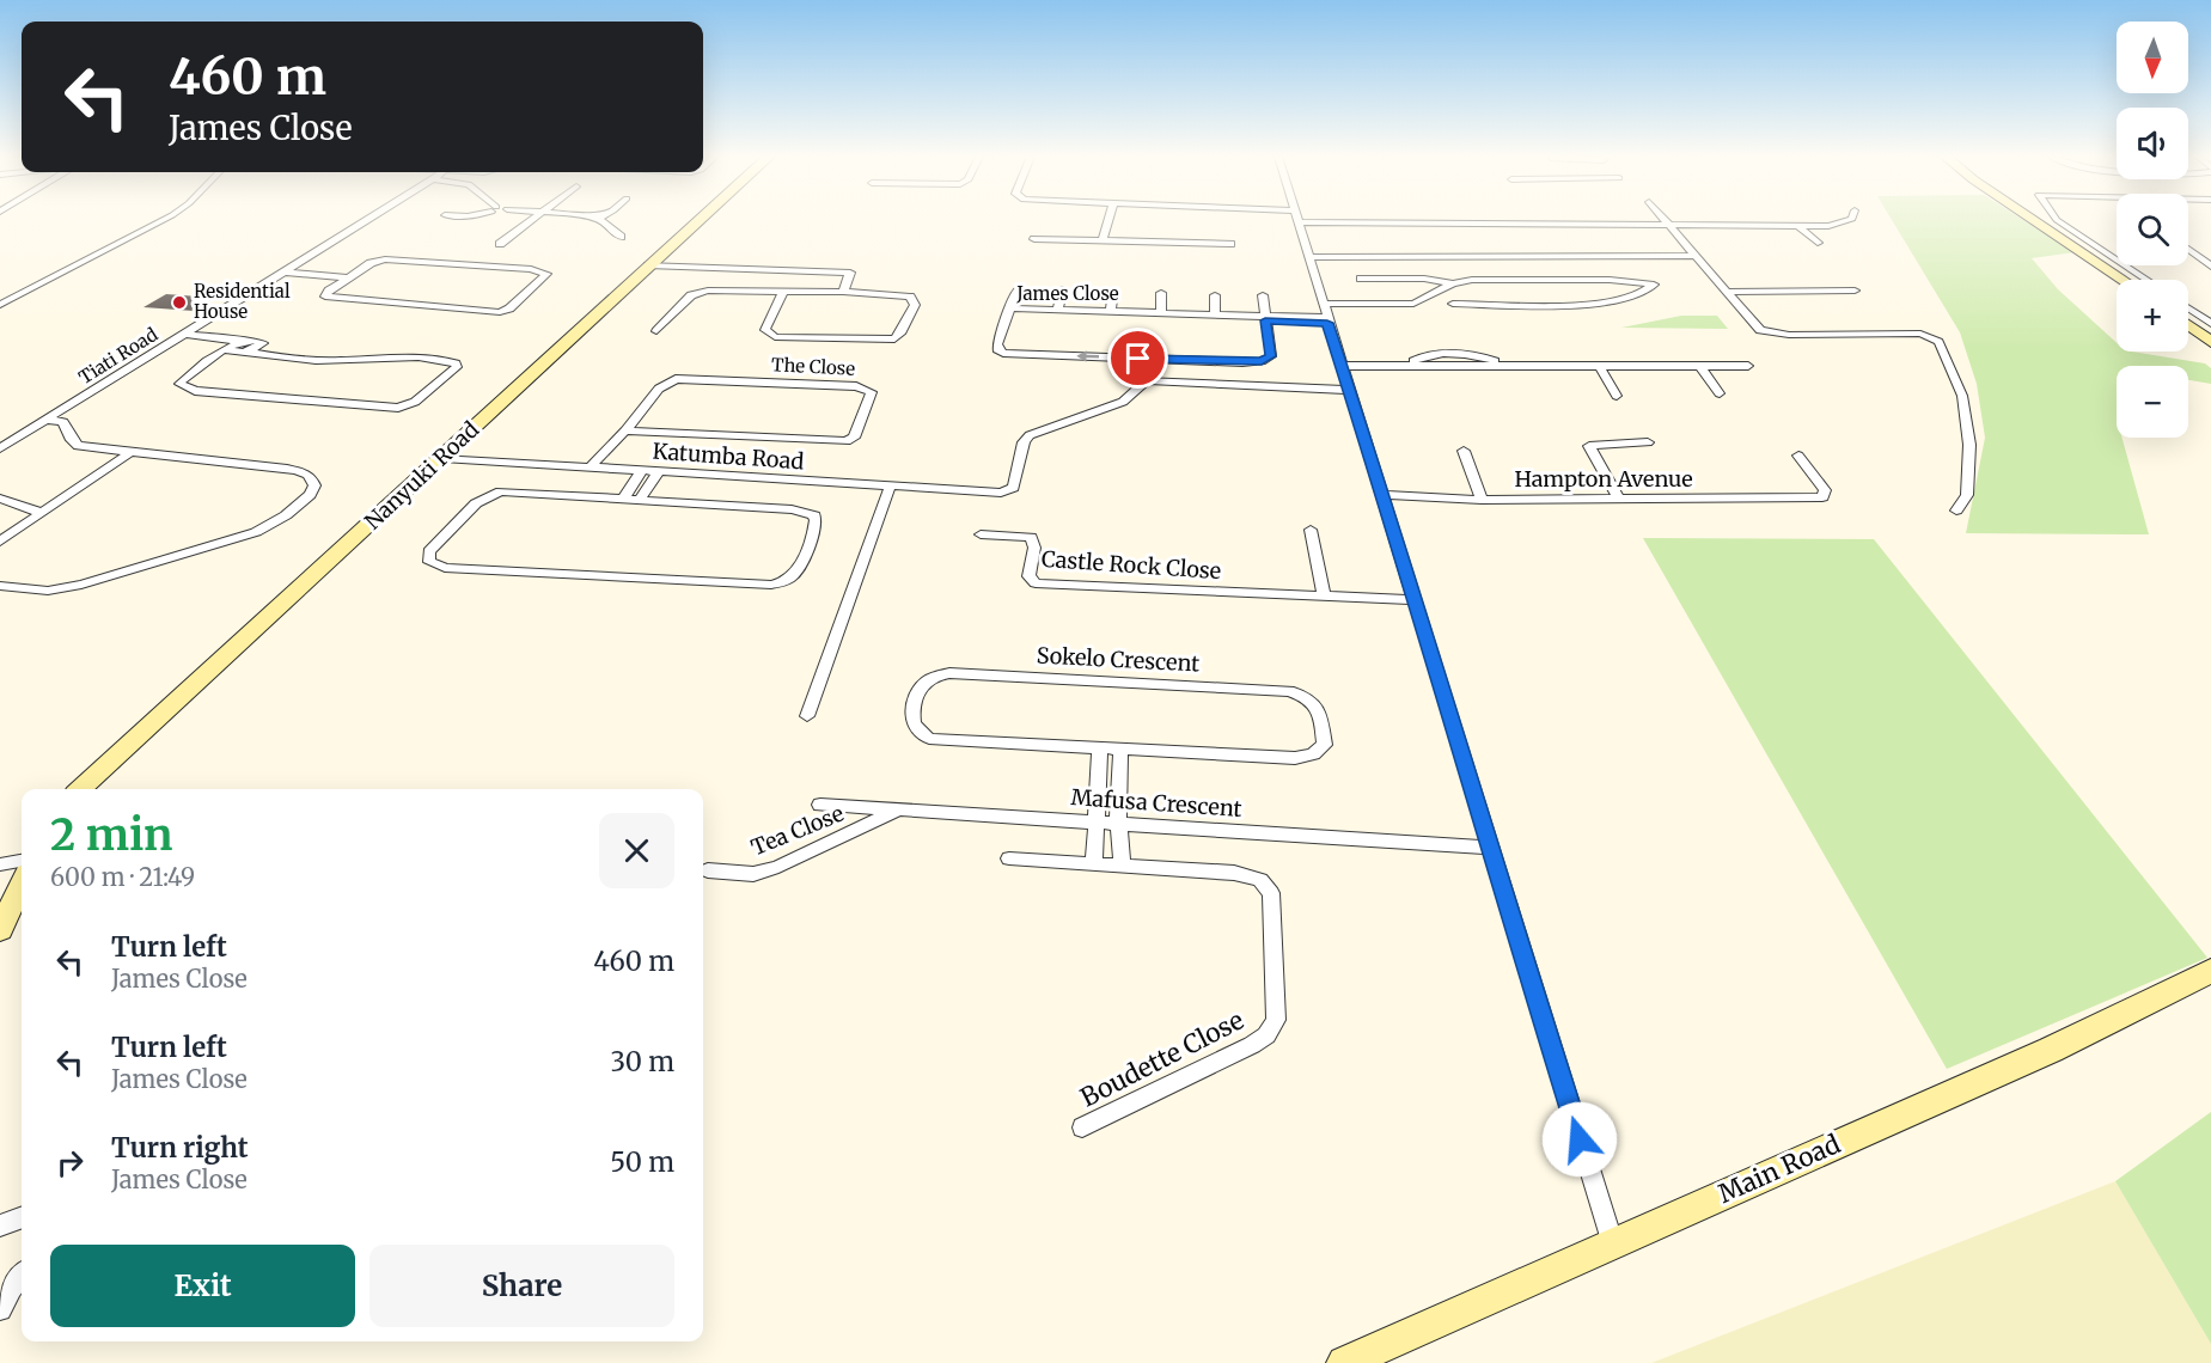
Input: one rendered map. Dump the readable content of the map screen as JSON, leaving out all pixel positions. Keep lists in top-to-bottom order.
{
  "streets": {
    "street": [
      "James Close",
      "Tiati Road",
      "The Close",
      "Katumba Road",
      "Nanyuki Road",
      "Hampton Avenue",
      "Castle Rock Close",
      "Sokelo Crescent",
      "Mafusa Crescent",
      "Tea Close",
      "Boudette Close",
      "Main Road"
    ]
  },
  "crossings": [
    ["The Close", "Katumba Road"],
    ["Katumba Road", "Nanyuki Road"],
    ["Mafusa Crescent", "Tea Close"]
  ],
  "places": ["Residential House"],
  "north": "bottom",
  "page": {
    "map_buttons": ["+", "−"],
    "turn": ["460 m", "James Close"],
    "heading": ["2 min", "600 m · 21:49"],
    "list": [
      {
        "name": "Turn left",
        "note": "James Close",
        "value": "460 m"
      },
      {
        "name": "Turn left",
        "note": "James Close",
        "value": "30 m"
      },
      {
        "name": "Turn right",
        "note": "James Close",
        "value": "50 m"
      }
    ],
    "buttons": ["Exit", "Share"]
  }
}
